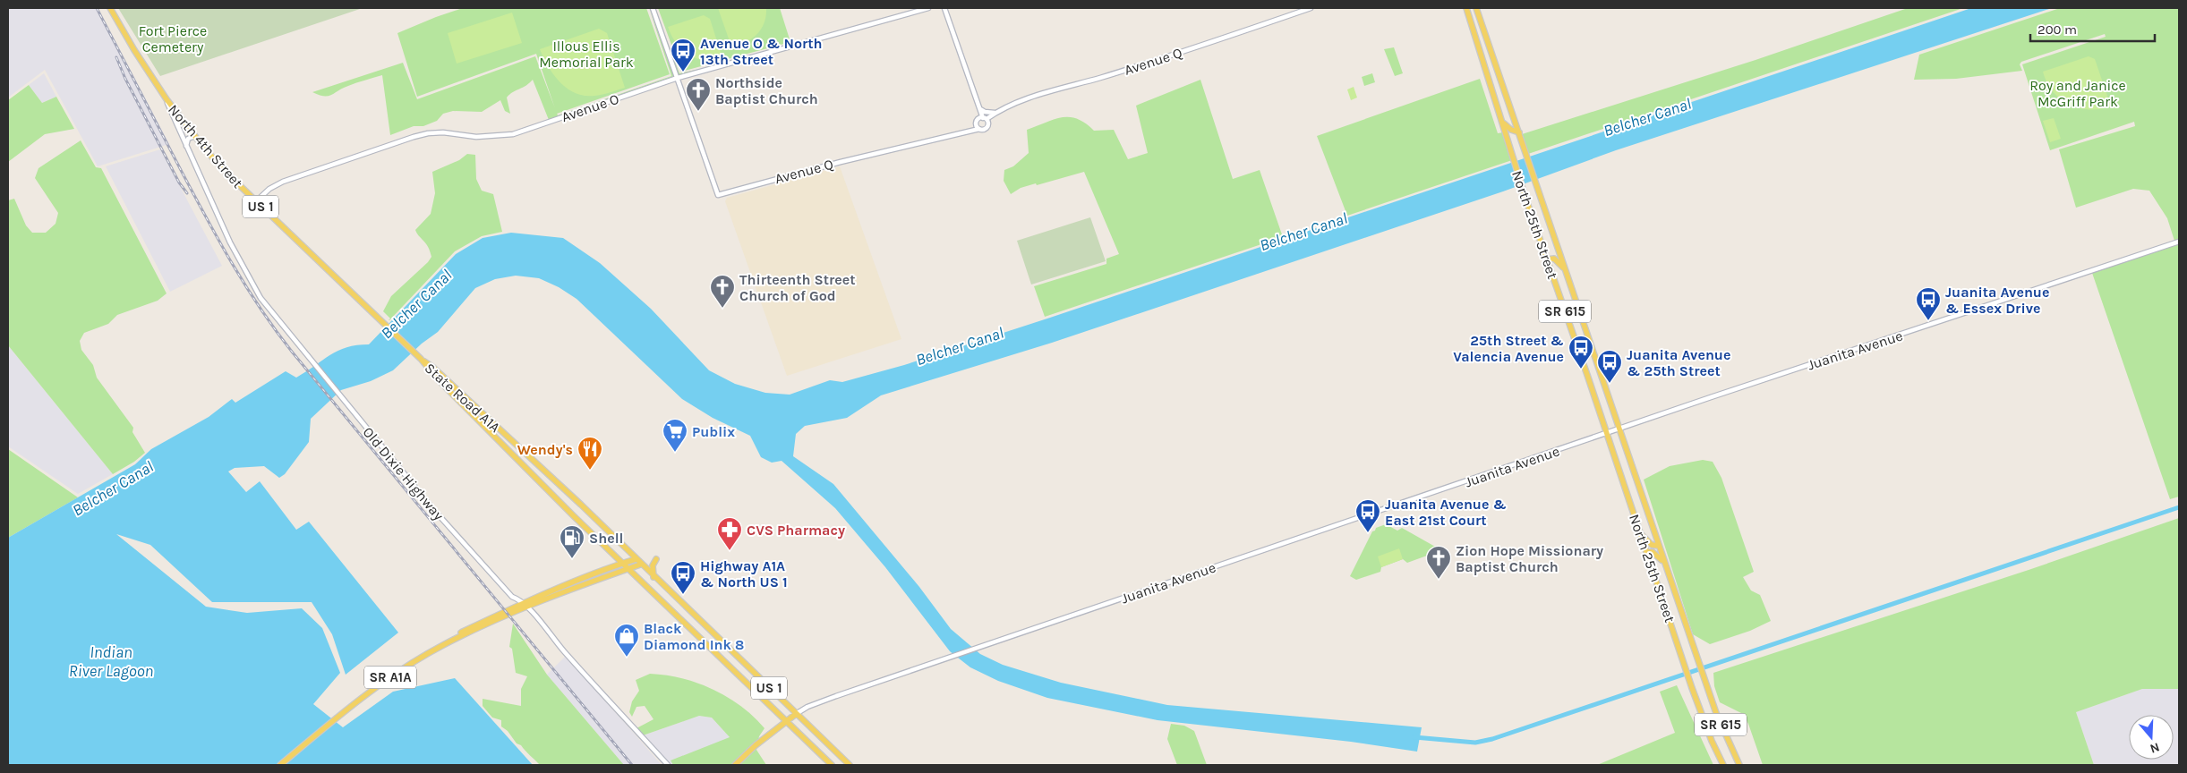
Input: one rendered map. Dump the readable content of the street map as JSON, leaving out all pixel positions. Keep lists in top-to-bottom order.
{
  "streets": {
    "main road": [
      "North 4th Street",
      "US 1",
      "North 25th Street",
      "SR 615",
      "State Road A1A",
      "SR A1A"
    ],
    "street": [
      "Avenue Q",
      "Avenue O",
      "Juanita Avenue",
      "Old Dixie Highway"
    ]
  },
  "crossings": [
    ["Avenue Q", "Avenue O"],
    ["Avenue O", "North 4th Street"],
    ["North 4th Street", "State Road A1A"],
    ["North 4th Street", "Old Dixie Highway"],
    ["US 1", "Juanita Avenue"],
    ["US 1", "State Road A1A"],
    ["US 1", "SR A1A"],
    ["North 25th Street", "Juanita Avenue"],
    ["State Road A1A", "SR A1A"]
  ],
  "water": ["Belcher Canal", "Indian River Lagoon"],
  "parks": ["Fort Pierce Cemetery", "Illous Ellis Memorial Park", "Roy and Janice McGriff Park"],
  "places": {
    "bus stop": [
      "Avenue O & North 13th Street",
      "Juanita Avenue & Essex Drive",
      "25th Street & Valencia Avenue",
      "Juanita Avenue & 25th Street",
      "Juanita Avenue & East 21st Court",
      "Highway A1A & North US 1"
    ],
    "church": ["Northside Baptist Church", "Thirteenth Street Church of God", "Zion Hope Missionary Baptist Church"],
    "supermarket": ["Publix"],
    "restaurant": ["Wendy's"],
    "pharmacy": ["CVS Pharmacy"],
    "fuel station": ["Shell"],
    "shop": ["Black Diamond Ink 8"]
  },
  "scale_bar": "200 m",
  "north": "bottom"
}
